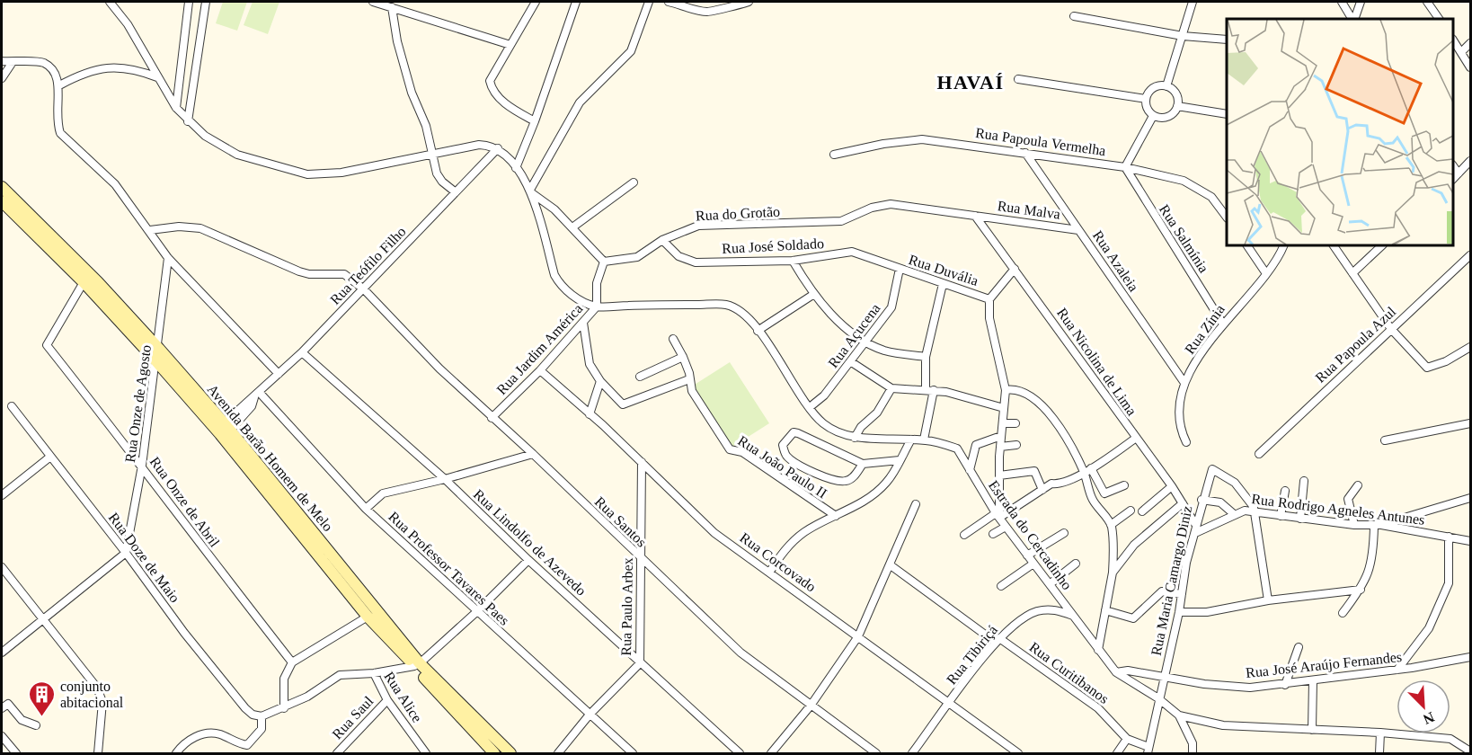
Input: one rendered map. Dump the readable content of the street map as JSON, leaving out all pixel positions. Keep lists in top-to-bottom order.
{
  "streets": {
    "main road": ["Avenida Barão Homem de Melo"],
    "street": [
      "Rua Papoula Vermelha",
      "Rua Malva",
      "Rua do Grotão",
      "Rua Salmínia",
      "Rua José Soldado",
      "Rua Azaleia",
      "Rua Teófilo Filho",
      "Rua Duvália",
      "Rua Zínia",
      "Rua Açucena",
      "Rua Papoula Azul",
      "Rua Jardim América",
      "Rua Nicolina de Lima",
      "Rua Onze de Agosto",
      "Rua João Paulo II",
      "Rua Onze de Abril",
      "Rua Rodrigo Agneles Antunes",
      "Rua Santos",
      "Estrada do Cercadinho",
      "Rua Lindolfo de Azevedo",
      "Rua Doze de Maio",
      "Rua Corcovado",
      "Rua Professor Tavares Paes",
      "Rua Maria Camargo Diniz",
      "Rua Paulo Arbex",
      "Rua Tibiriçá",
      "Rua José Araújo Fernandes",
      "Rua Curitibanos",
      "Rua Alice",
      "Rua Saul"
    ]
  },
  "crossings": [
    ["Rua Papoula Vermelha", "Rua Salmínia"],
    ["Rua Papoula Vermelha", "Rua Azaleia"],
    ["Rua Malva", "Rua do Grotão"],
    ["Rua Malva", "Rua Azaleia"],
    ["Rua Malva", "Rua Nicolina de Lima"],
    ["Rua do Grotão", "Rua José Soldado"],
    ["Rua do Grotão", "Rua Jardim América"],
    ["Rua do Grotão", "Rua Nicolina de Lima"],
    ["Rua Salmínia", "Rua Zínia"],
    ["Rua José Soldado", "Rua Duvália"],
    ["Rua Azaleia", "Rua Zínia"],
    ["Rua Teófilo Filho", "Avenida Barão Homem de Melo"],
    ["Rua Teófilo Filho", "Rua Santos"],
    ["Rua Teófilo Filho", "Estrada do Cercadinho"],
    ["Rua Teófilo Filho", "Rua Lindolfo de Azevedo"],
    ["Rua Teófilo Filho", "Rua Professor Tavares Paes"],
    ["Rua Duvália", "Rua Açucena"],
    ["Rua Duvália", "Rua Nicolina de Lima"],
    ["Rua Açucena", "Estrada do Cercadinho"],
    ["Rua Jardim América", "Rua Santos"],
    ["Rua Jardim América", "Estrada do Cercadinho"],
    ["Rua Jardim América", "Rua Corcovado"],
    ["Rua Nicolina de Lima", "Rua Maria Camargo Diniz"],
    ["Rua Onze de Agosto", "Avenida Barão Homem de Melo"],
    ["Rua Onze de Agosto", "Rua Onze de Abril"],
    ["Rua Onze de Agosto", "Rua Doze de Maio"],
    ["Avenida Barão Homem de Melo", "Rua Onze de Abril"],
    ["Rua Rodrigo Agneles Antunes", "Rua Maria Camargo Diniz"],
    ["Rua Santos", "Rua Paulo Arbex"],
    ["Estrada do Cercadinho", "Rua Maria Camargo Diniz"],
    ["Estrada do Cercadinho", "Rua Tibiriçá"],
    ["Estrada do Cercadinho", "Rua José Araújo Fernandes"],
    ["Rua Lindolfo de Azevedo", "Rua Paulo Arbex"],
    ["Rua Doze de Maio", "Rua Alice"],
    ["Rua Corcovado", "Rua Paulo Arbex"],
    ["Rua Corcovado", "Rua Tibiriçá"],
    ["Rua Professor Tavares Paes", "Rua Paulo Arbex"],
    ["Rua Maria Camargo Diniz", "Rua José Araújo Fernandes"],
    ["Rua Maria Camargo Diniz", "Rua Curitibanos"],
    ["Rua Tibiriçá", "Rua Curitibanos"],
    ["Rua Alice", "Rua Saul"]
  ],
  "districts": ["HAVAÍ"],
  "places": {
    "building": ["conjunto abitacional"]
  },
  "north": "bottom right"
}
